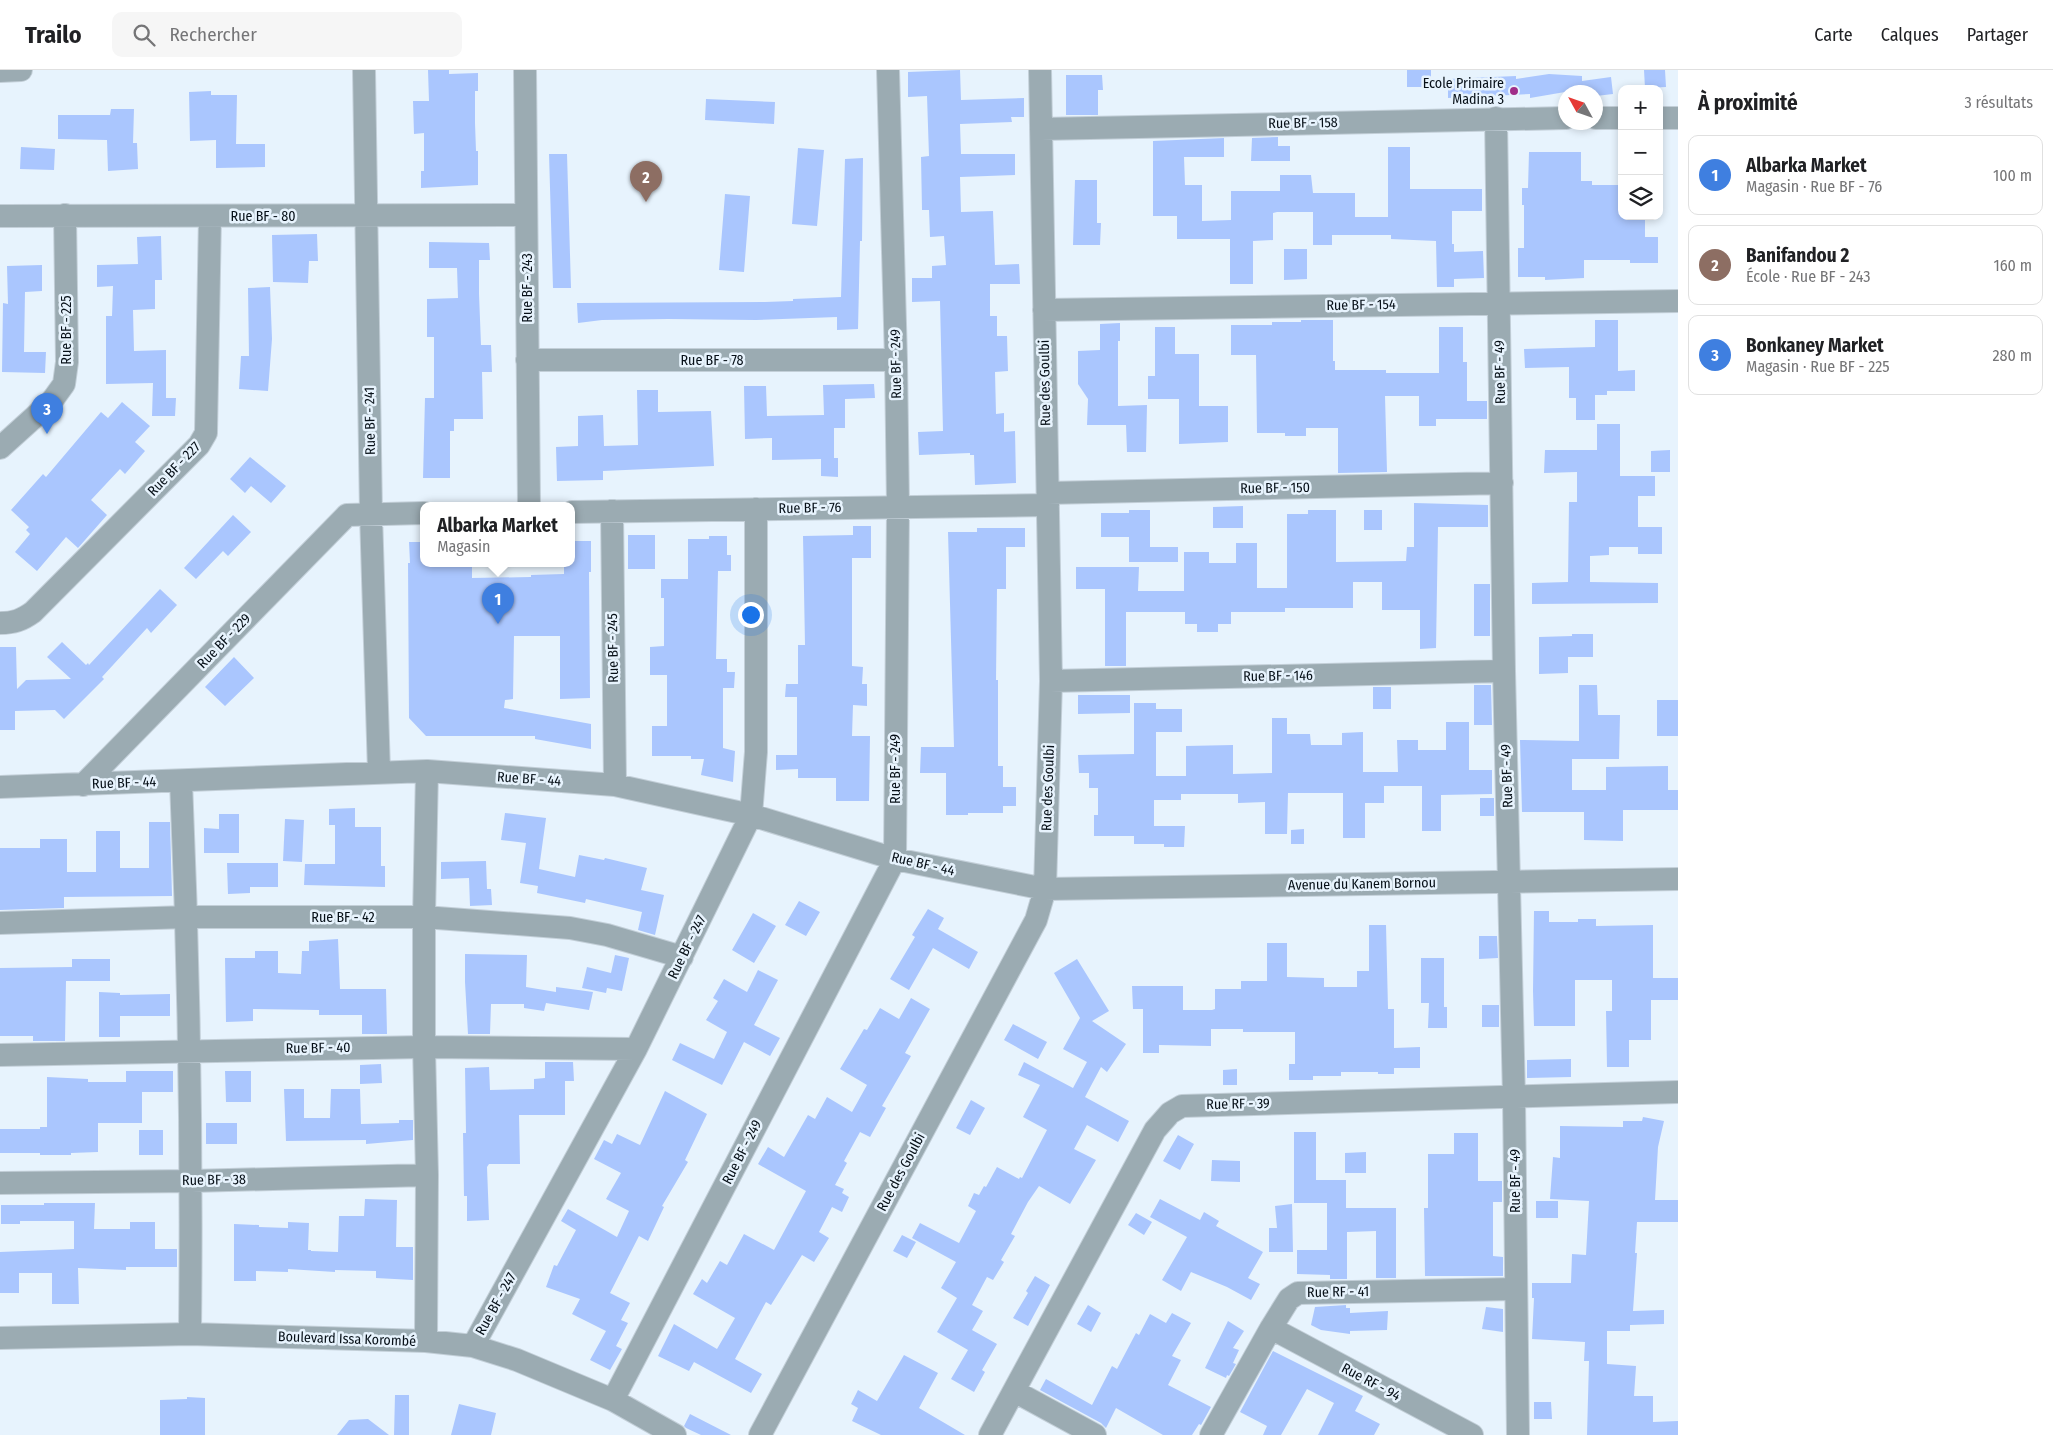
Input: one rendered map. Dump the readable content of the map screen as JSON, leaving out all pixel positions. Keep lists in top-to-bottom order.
{
  "streets": {
    "street": [
      "Rue BF - 158",
      "Rue BF - 80",
      "Rue BF - 243",
      "Rue BF - 154",
      "Rue BF - 225",
      "Rue BF - 78",
      "Rue BF - 249",
      "Rue BF - 49",
      "Rue des Goulbi",
      "Rue BF - 241",
      "Rue BF - 227",
      "Rue BF - 150",
      "Rue BF - 76",
      "Rue BF - 229",
      "Rue BF - 245",
      "Rue BF - 146",
      "Rue BF - 44",
      "Avenue du Kanem Bornou",
      "Rue BF - 42",
      "Rue BF - 247",
      "Rue BF - 40",
      "Rue RF - 39",
      "Rue BF - 38",
      "Rue RF - 41",
      "Boulevard Issa Korombé",
      "Rue RF - 94"
    ]
  },
  "crossings": [
    ["Rue BF - 158", "Rue BF - 49"],
    ["Rue BF - 158", "Rue des Goulbi"],
    ["Rue BF - 80", "Rue BF - 243"],
    ["Rue BF - 80", "Rue BF - 225"],
    ["Rue BF - 80", "Rue BF - 241"],
    ["Rue BF - 80", "Rue BF - 227"],
    ["Rue BF - 243", "Rue BF - 78"],
    ["Rue BF - 154", "Rue BF - 49"],
    ["Rue BF - 154", "Rue des Goulbi"],
    ["Rue BF - 78", "Rue BF - 249"],
    ["Rue BF - 249", "Rue BF - 76"],
    ["Rue BF - 249", "Rue BF - 44"],
    ["Rue BF - 249", "Boulevard Issa Korombé"],
    ["Rue BF - 49", "Rue BF - 150"],
    ["Rue BF - 49", "Rue BF - 146"],
    ["Rue BF - 49", "Avenue du Kanem Bornou"],
    ["Rue BF - 49", "Rue RF - 39"],
    ["Rue BF - 49", "Rue RF - 41"],
    ["Rue des Goulbi", "Rue BF - 150"],
    ["Rue des Goulbi", "Rue BF - 76"],
    ["Rue des Goulbi", "Rue BF - 146"],
    ["Rue des Goulbi", "Rue BF - 44"],
    ["Rue des Goulbi", "Avenue du Kanem Bornou"],
    ["Rue BF - 241", "Rue BF - 229"],
    ["Rue BF - 241", "Rue BF - 44"],
    ["Rue BF - 150", "Rue BF - 76"],
    ["Rue BF - 76", "Rue BF - 245"],
    ["Rue BF - 76", "Rue BF - 247"],
    ["Rue BF - 229", "Rue BF - 44"],
    ["Rue BF - 245", "Rue BF - 44"],
    ["Rue BF - 44", "Avenue du Kanem Bornou"],
    ["Rue BF - 44", "Rue BF - 247"],
    ["Rue BF - 42", "Rue BF - 247"],
    ["Rue BF - 247", "Rue BF - 40"],
    ["Rue BF - 247", "Boulevard Issa Korombé"],
    ["Rue RF - 41", "Rue RF - 94"]
  ],
  "places": ["Ecole Primaire Madina 3"],
  "north": "top left",
  "page": {
    "header": "Trailo",
    "search": "Rechercher",
    "nav": ["Carte", "Calques", "Partager"],
    "heading": ["À proximité", "3 résultats"],
    "map_buttons": ["+", "−"],
    "list": [
      {
        "mark": "1",
        "name": "Albarka Market",
        "note": "Magasin · Rue BF - 76",
        "value": "100 m"
      },
      {
        "mark": "2",
        "name": "Banifandou 2",
        "note": "École · Rue BF - 243",
        "value": "160 m"
      },
      {
        "mark": "3",
        "name": "Bonkaney Market",
        "note": "Magasin · Rue BF - 225",
        "value": "280 m"
      }
    ],
    "pins": ["2", "3", "1"],
    "popup": ["Albarka Market", "Magasin"]
  }
}
